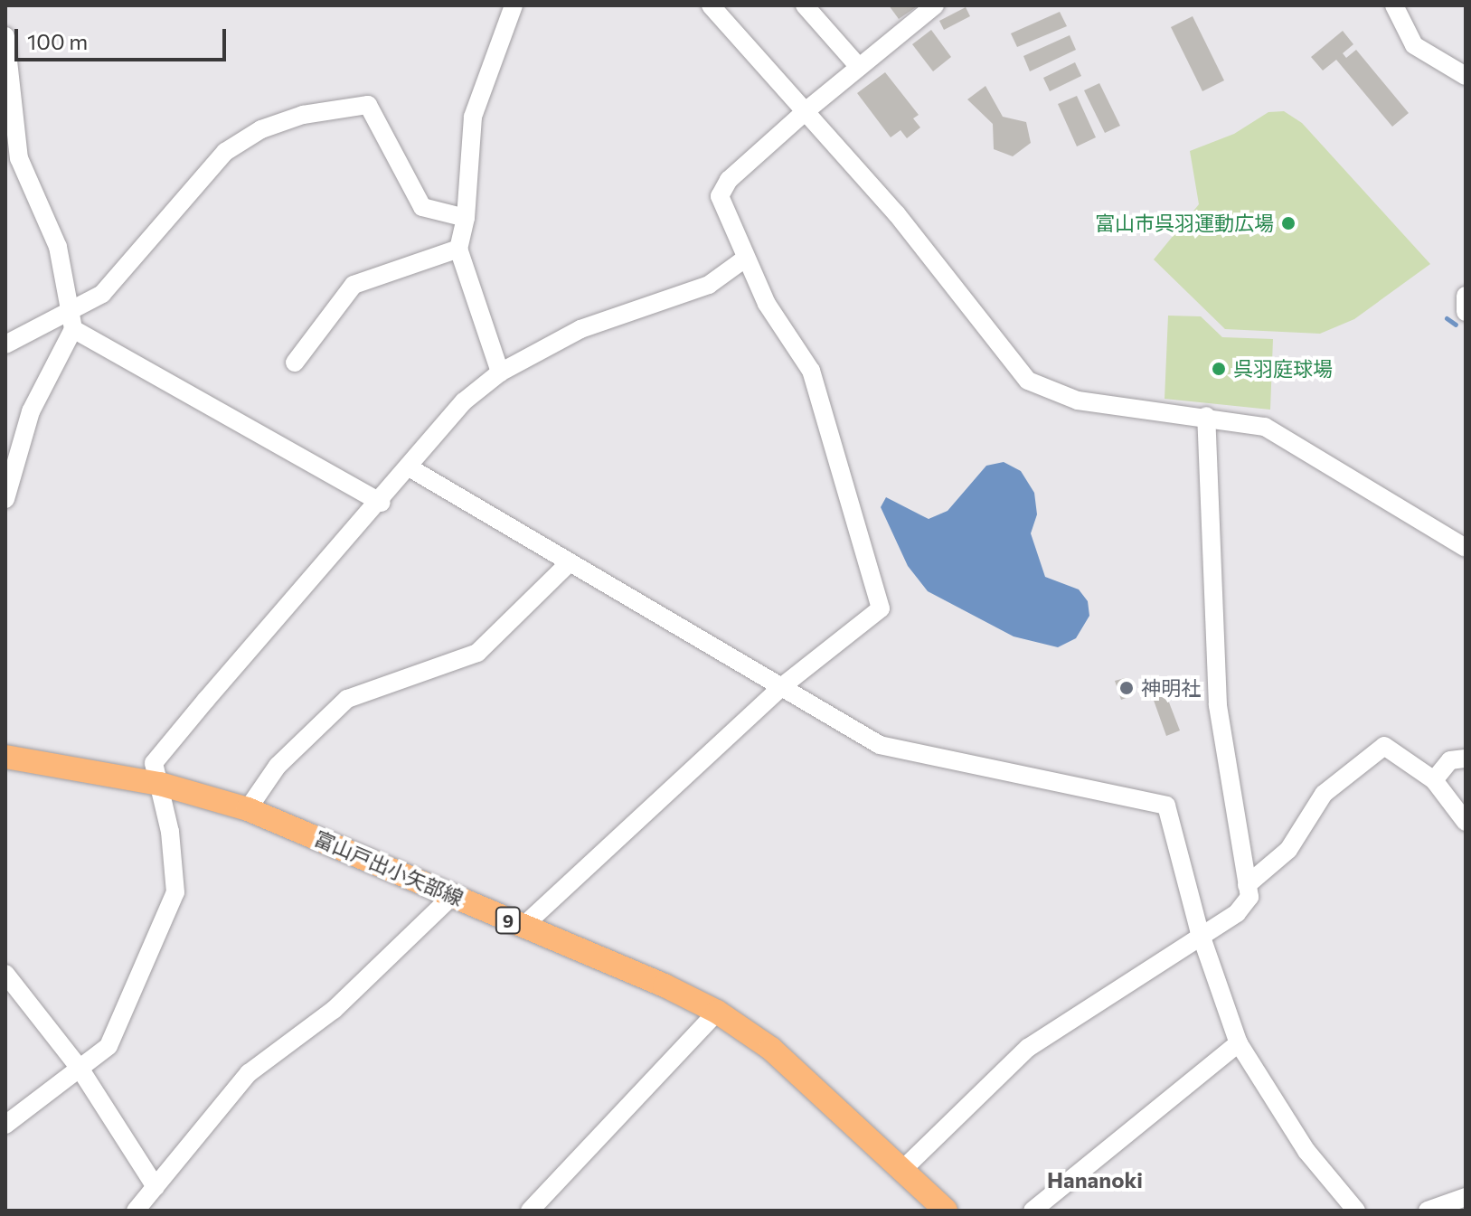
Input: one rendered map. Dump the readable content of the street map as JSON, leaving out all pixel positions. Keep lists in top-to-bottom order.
{
  "streets": {
    "main road": ["富山戸出小矢部線", "9"]
  },
  "districts": ["Hananoki"],
  "places": ["富山市呉羽運動広場", "呉羽庭球場", "神明社"],
  "scale_bar": "100 m"
}
